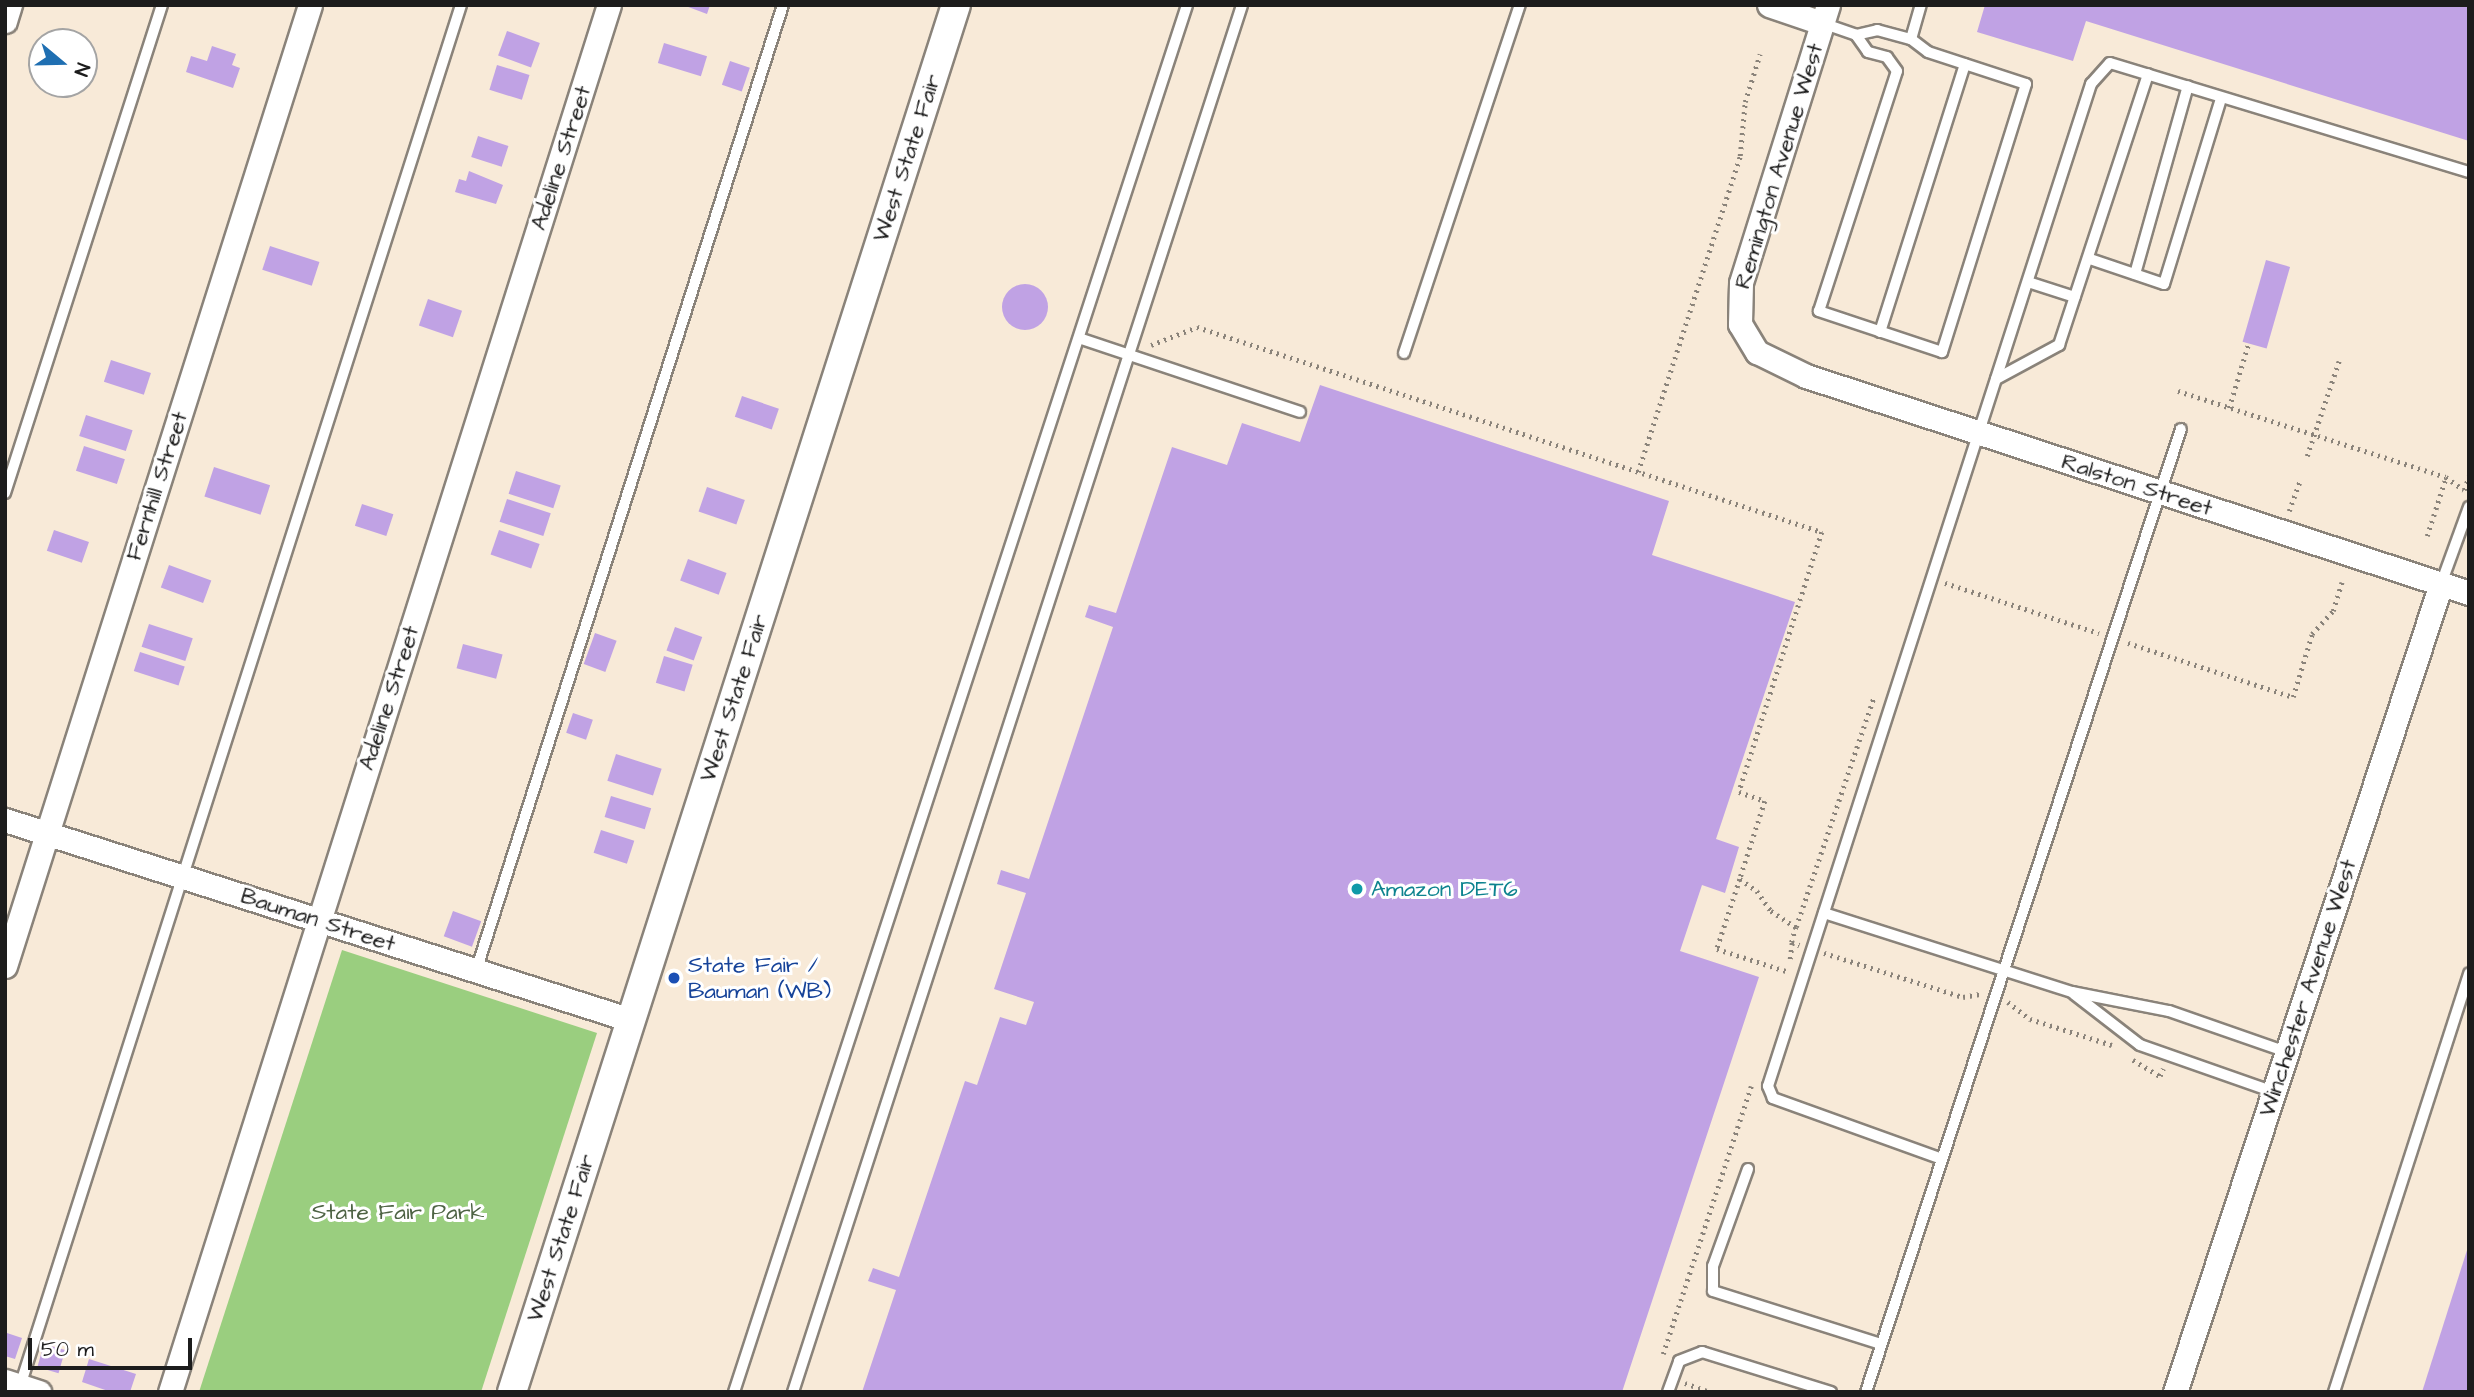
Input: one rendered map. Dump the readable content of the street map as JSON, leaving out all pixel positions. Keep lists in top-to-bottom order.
{
  "streets": {
    "street": [
      "Adeline Street",
      "West State Fair",
      "Remington Avenue West",
      "Ralston Street",
      "Fernhill Street",
      "Bauman Street",
      "Winchester Avenue West"
    ]
  },
  "crossings": [
    ["Adeline Street", "Bauman Street"],
    ["West State Fair", "Bauman Street"],
    ["Remington Avenue West", "Ralston Street"],
    ["Ralston Street", "Winchester Avenue West"],
    ["Fernhill Street", "Bauman Street"]
  ],
  "parks": ["State Fair Park"],
  "places": ["Amazon DET6", "State Fair / Bauman (WB)"],
  "scale_bar": "50 m",
  "north": "right"
}
